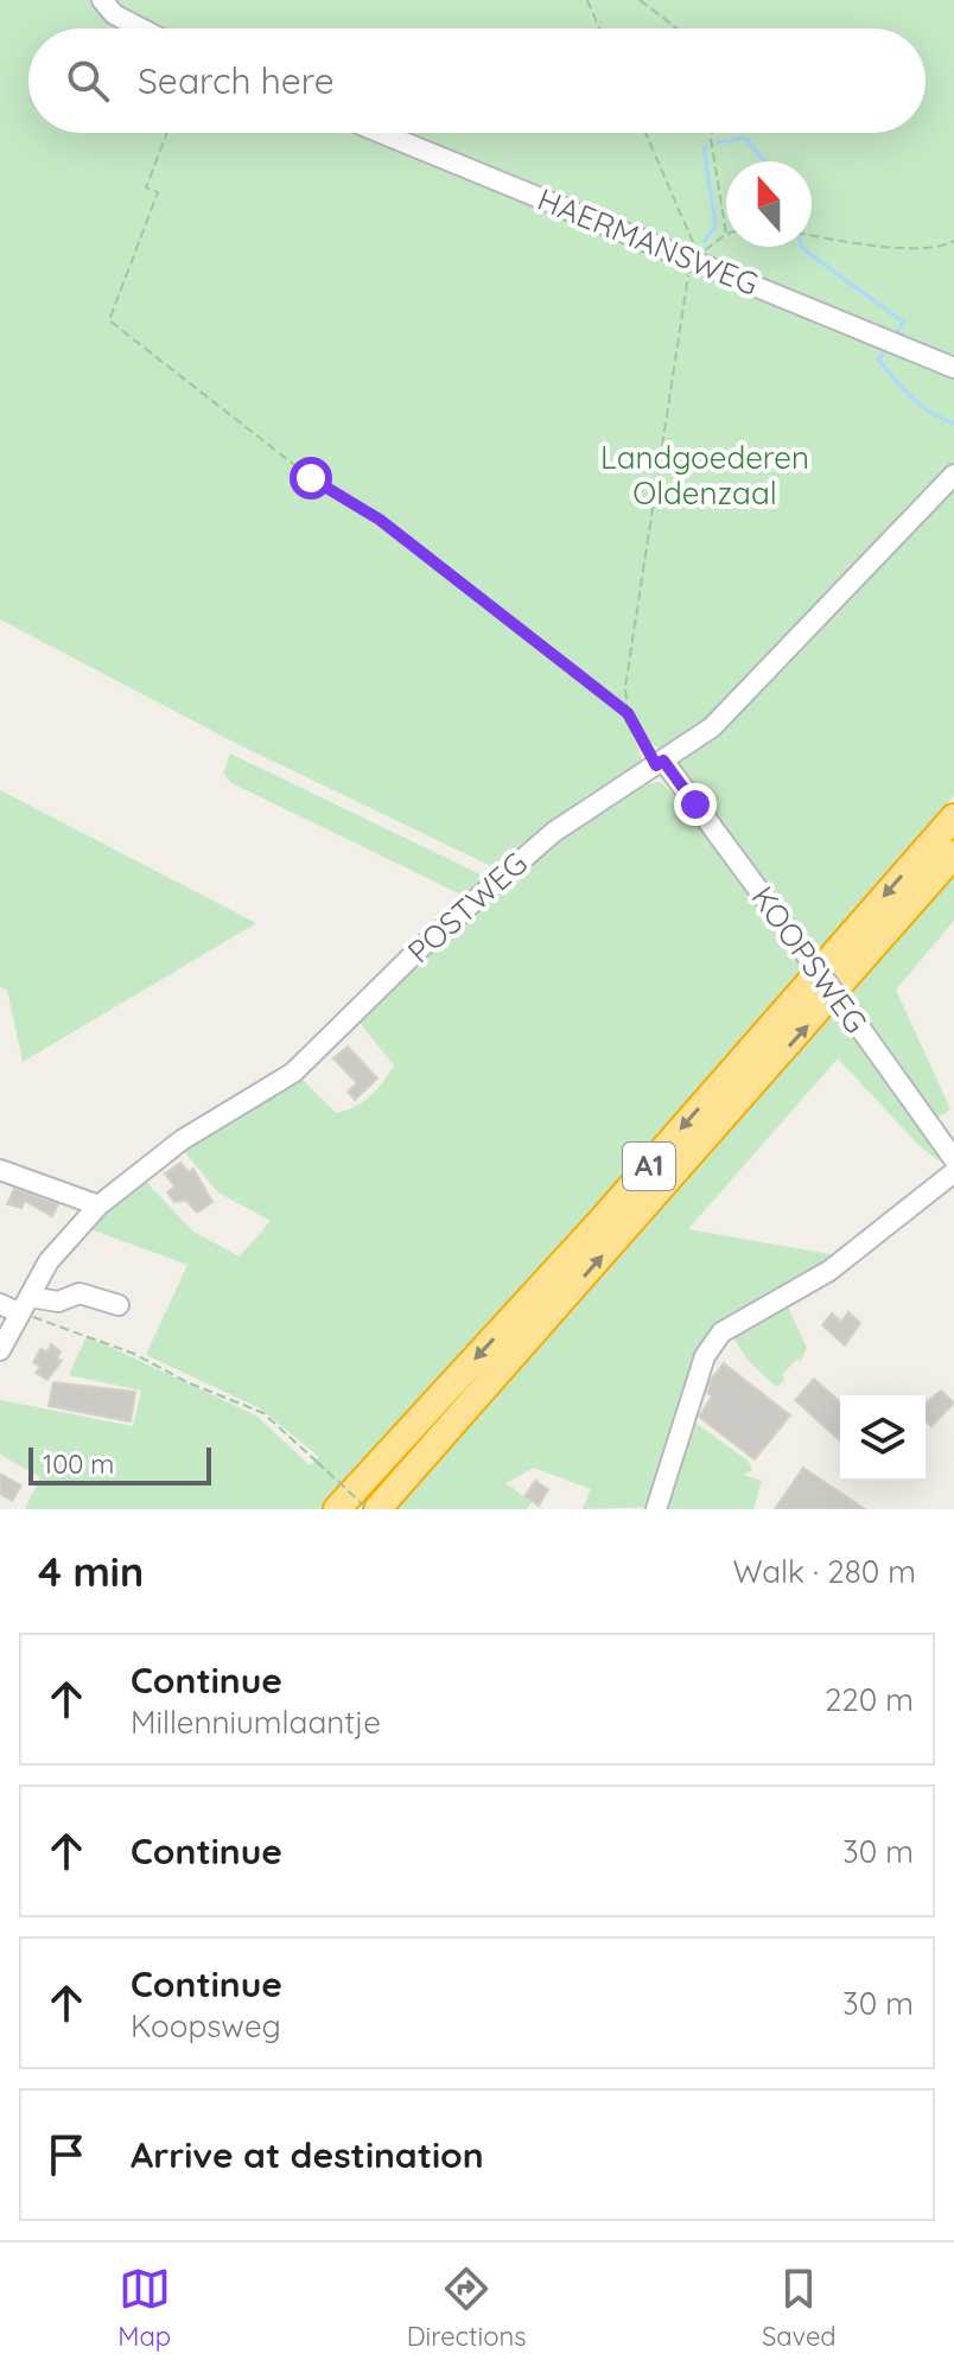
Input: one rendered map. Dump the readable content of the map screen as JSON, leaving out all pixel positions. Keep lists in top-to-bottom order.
{
  "streets": {
    "highway": ["A1"],
    "street": ["HAERMANSWEG", "POSTWEG", "KOOPSWEG"]
  },
  "crossings": [
    ["POSTWEG", "KOOPSWEG"]
  ],
  "parks": ["Landgoederen Oldenzaal"],
  "scale_bar": "100 m",
  "north": "top",
  "page": {
    "search": "Search here",
    "scale": "100 m",
    "heading": ["4 min", "Walk · 280 m"],
    "list": [
      ["Continue", "Millenniumlaantje", "220 m"],
      ["Continue", "30 m"],
      ["Continue", "Koopsweg", "30 m"],
      "Arrive at destination"
    ],
    "nav": ["Map", "Directions", "Saved"]
  }
}
